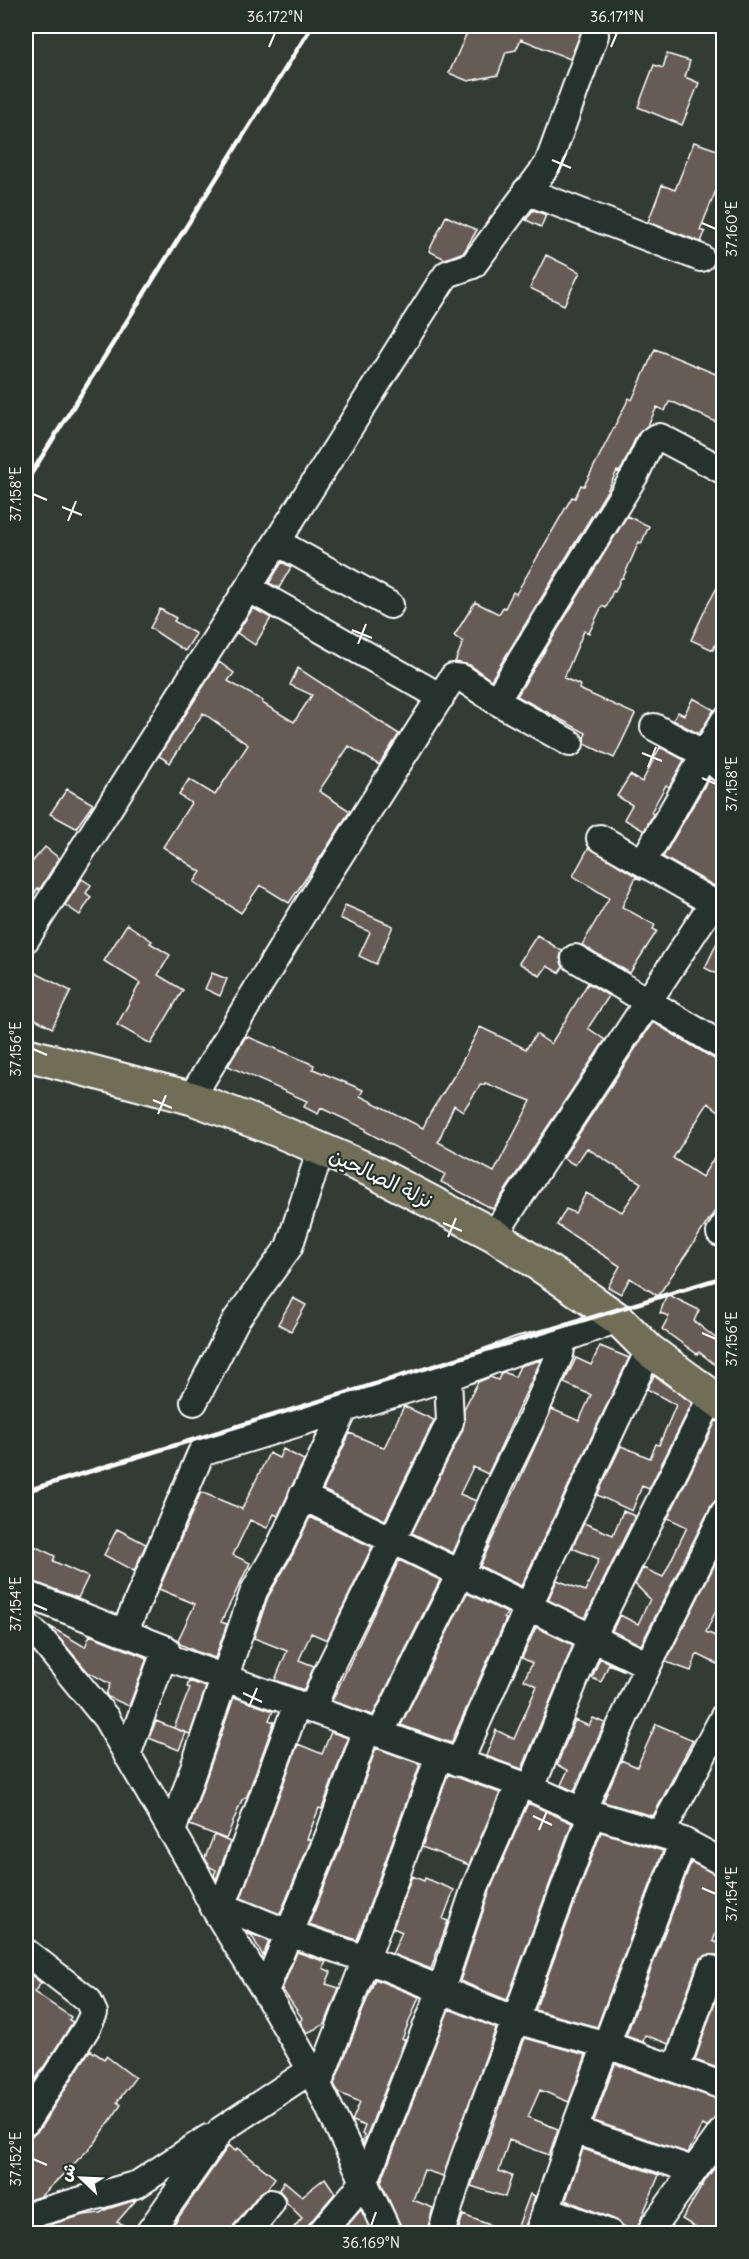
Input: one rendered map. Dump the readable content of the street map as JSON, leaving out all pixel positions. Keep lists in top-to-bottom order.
{
  "streets": {
    "main road": ["نزلة الصالحين"]
  },
  "north": "top left",
  "coordinates": [
    "36.172°N",
    "36.171°N",
    "37.160°E",
    "37.158°E",
    "37.156°E",
    "37.154°E",
    "37.152°E",
    "36.169°N"
  ]
}
